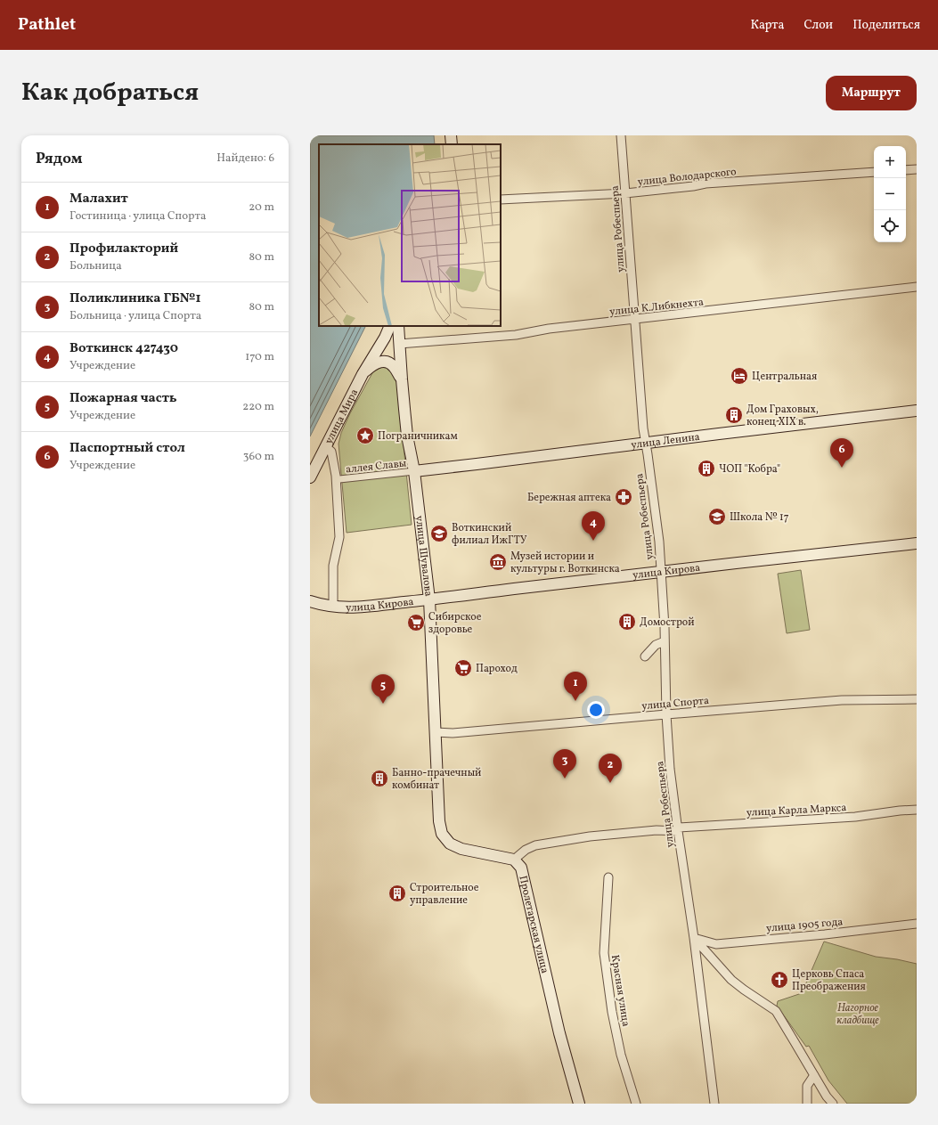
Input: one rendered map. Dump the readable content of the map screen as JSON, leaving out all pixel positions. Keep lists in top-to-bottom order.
{
  "streets": {
    "main road": [
      "улица Мира",
      "улица Ленина",
      "улица Шувалова",
      "улица Кирова",
      "Пролетарская улица"
    ],
    "street": [
      "улица Володарского",
      "улица Робеспьера",
      "улица К.Либкнехта",
      "аллея Славы",
      "улица Спорта",
      "улица Карла Маркса",
      "улица 1905 года",
      "Красная улица"
    ]
  },
  "crossings": [
    ["улица Володарского", "улица Робеспьера"],
    ["улица Робеспьера", "улица К.Либкнехта"],
    ["улица Робеспьера", "улица Ленина"],
    ["улица Робеспьера", "улица Кирова"],
    ["улица Робеспьера", "улица Спорта"],
    ["улица Робеспьера", "улица Карла Маркса"],
    ["улица Робеспьера", "улица 1905 года"],
    ["улица Мира", "улица Шувалова"],
    ["улица Ленина", "аллея Славы"],
    ["улица Ленина", "улица Шувалова"],
    ["аллея Славы", "улица Шувалова"],
    ["улица Шувалова", "улица Кирова"],
    ["улица Шувалова", "улица Спорта"],
    ["улица Карла Маркса", "Пролетарская улица"]
  ],
  "parks": ["Нагорное кладбище"],
  "places": {
    "hotel": ["Центральная"],
    "building": [
      "Дом Граховых, конец XIX в.",
      "ЧОП \"Кобра\"",
      "Домострой",
      "Банно-прачечный комбинат",
      "Строительное управление"
    ],
    "place": ["Пограничникам"],
    "pharmacy": ["Бережная аптека"],
    "school or university": ["Школа № 17", "Воткинский филиал ИжГТУ"],
    "museum": ["Музей истории и культуры г. Воткинска"],
    "supermarket": ["Сибирское здоровье", "Пароход"],
    "church": ["Церковь Спаса Преображения"]
  },
  "page": {
    "header": "Pathlet",
    "nav": ["Карта", "Слои", "Поделиться"],
    "title": "Как добраться",
    "buttons": "Маршрут",
    "heading": ["Рядом", "Найдено: 6"],
    "map_buttons": ["+", "−"],
    "list": [
      {
        "mark": "1",
        "name": "Малахит",
        "note": "Гостиница · улица Спорта",
        "value": "20 m"
      },
      {
        "mark": "2",
        "name": "Профилакторий",
        "note": "Больница",
        "value": "80 m"
      },
      {
        "mark": "3",
        "name": "Поликлиника ГБ№1",
        "note": "Больница · улица Спорта",
        "value": "80 m"
      },
      {
        "mark": "4",
        "name": "Воткинск 427430",
        "note": "Учреждение",
        "value": "170 m"
      },
      {
        "mark": "5",
        "name": "Пожарная часть",
        "note": "Учреждение",
        "value": "220 m"
      },
      {
        "mark": "6",
        "name": "Паспортный стол",
        "note": "Учреждение",
        "value": "360 m"
      }
    ],
    "pins": [
      "6",
      "4",
      "1",
      "5",
      "3",
      "2"
    ]
  }
}
